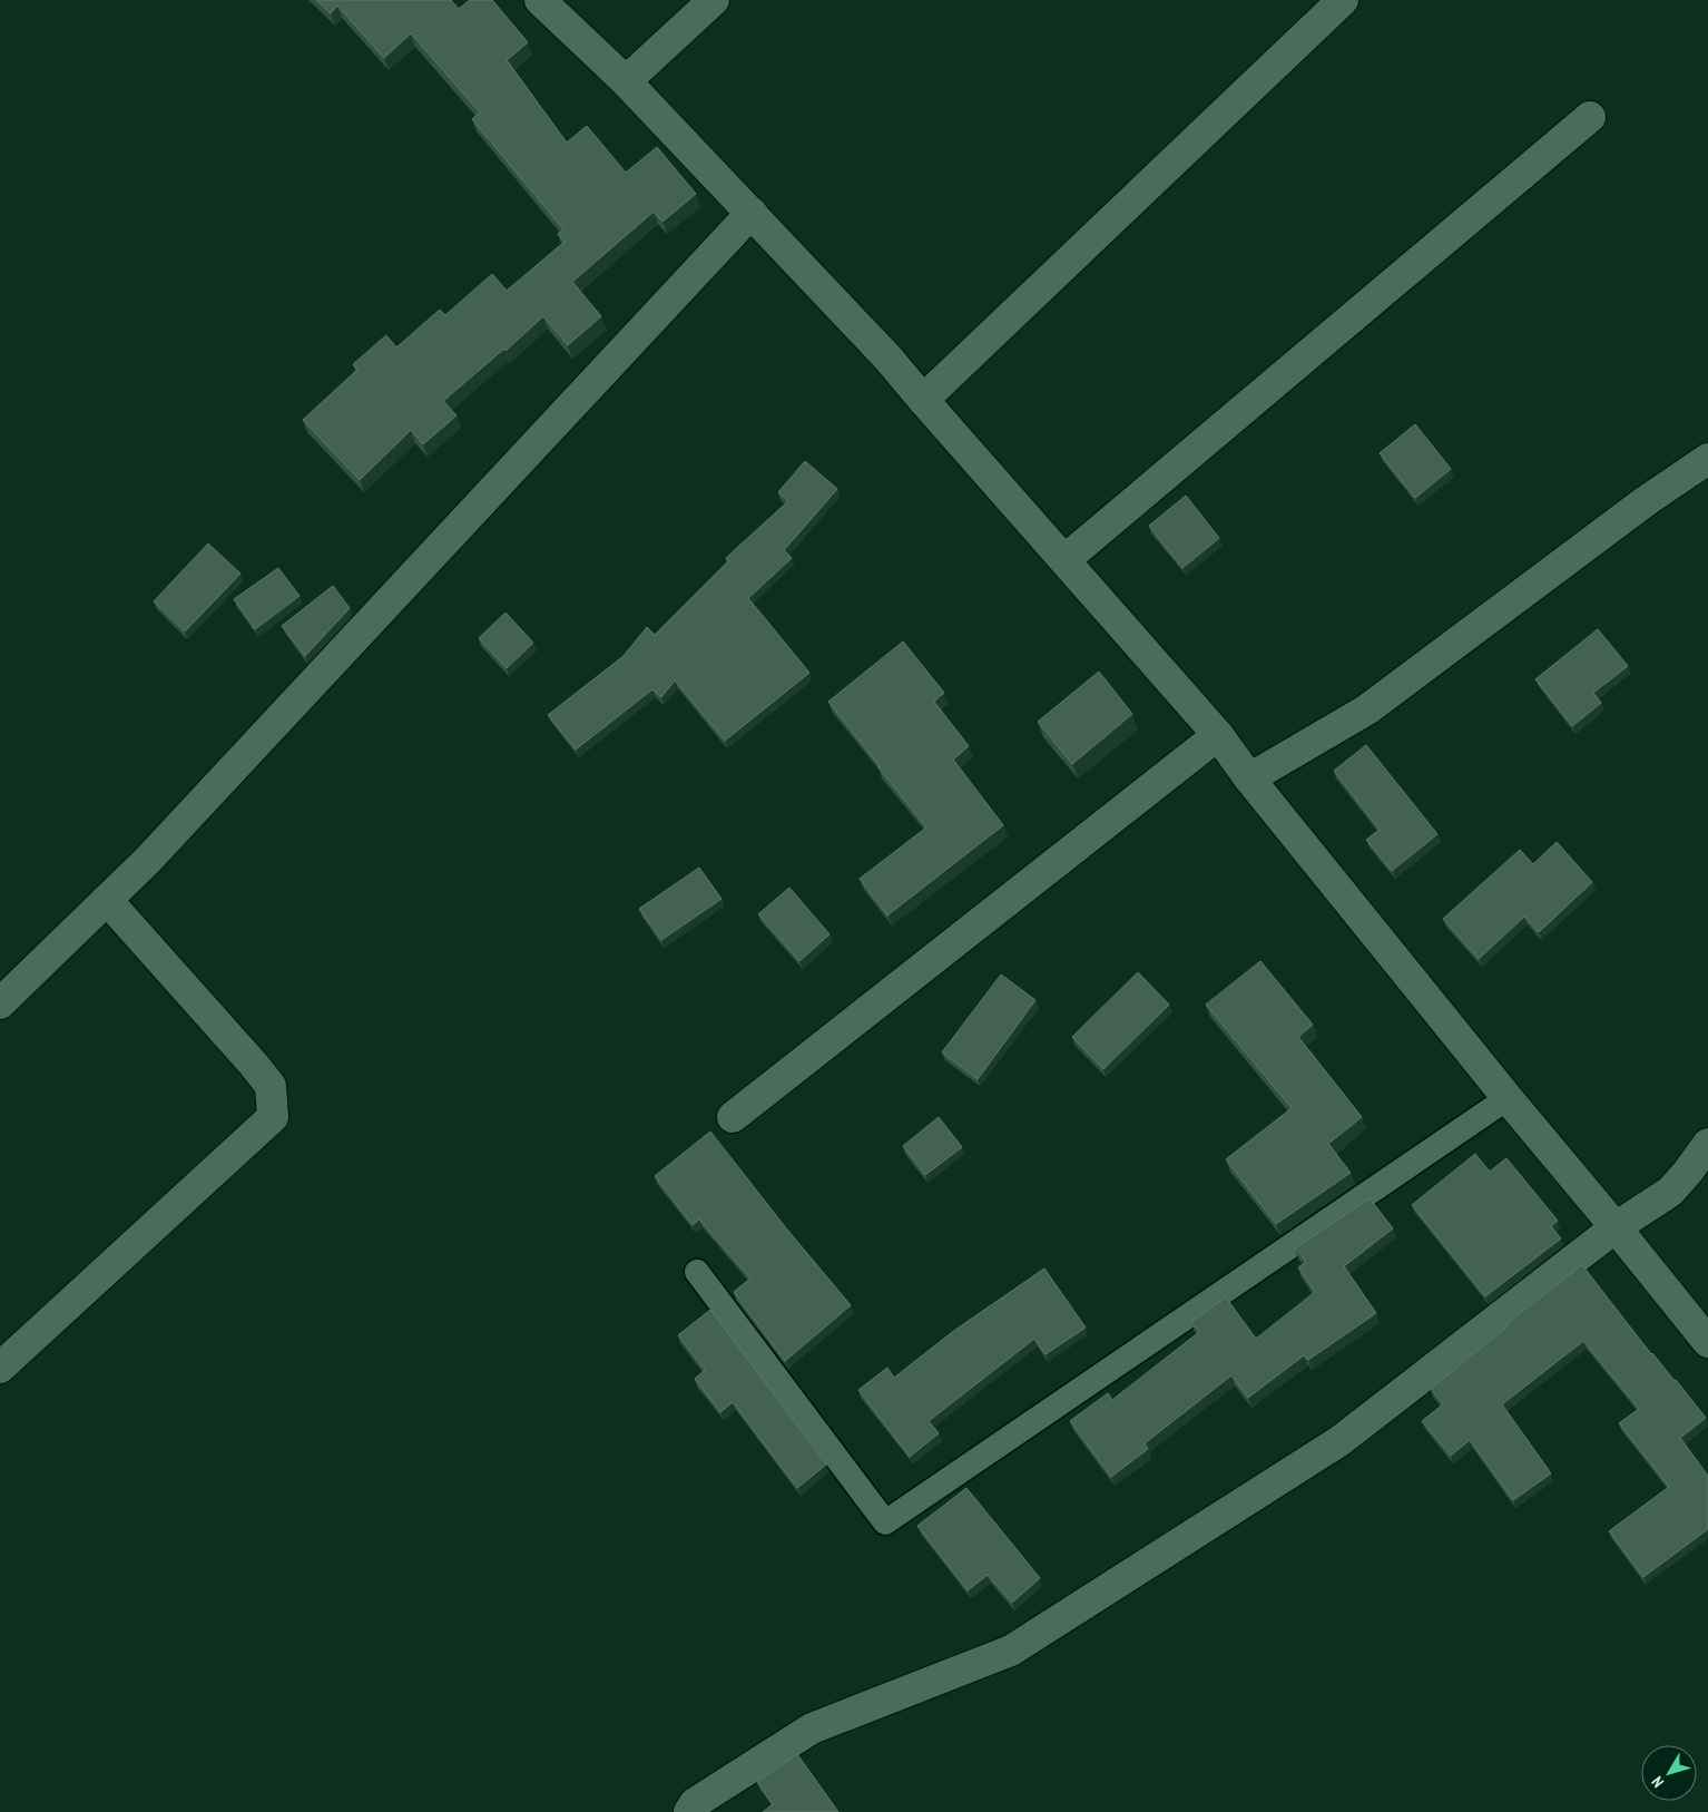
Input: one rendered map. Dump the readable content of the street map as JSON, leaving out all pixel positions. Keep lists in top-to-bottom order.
{
  "north": "bottom left"
}
